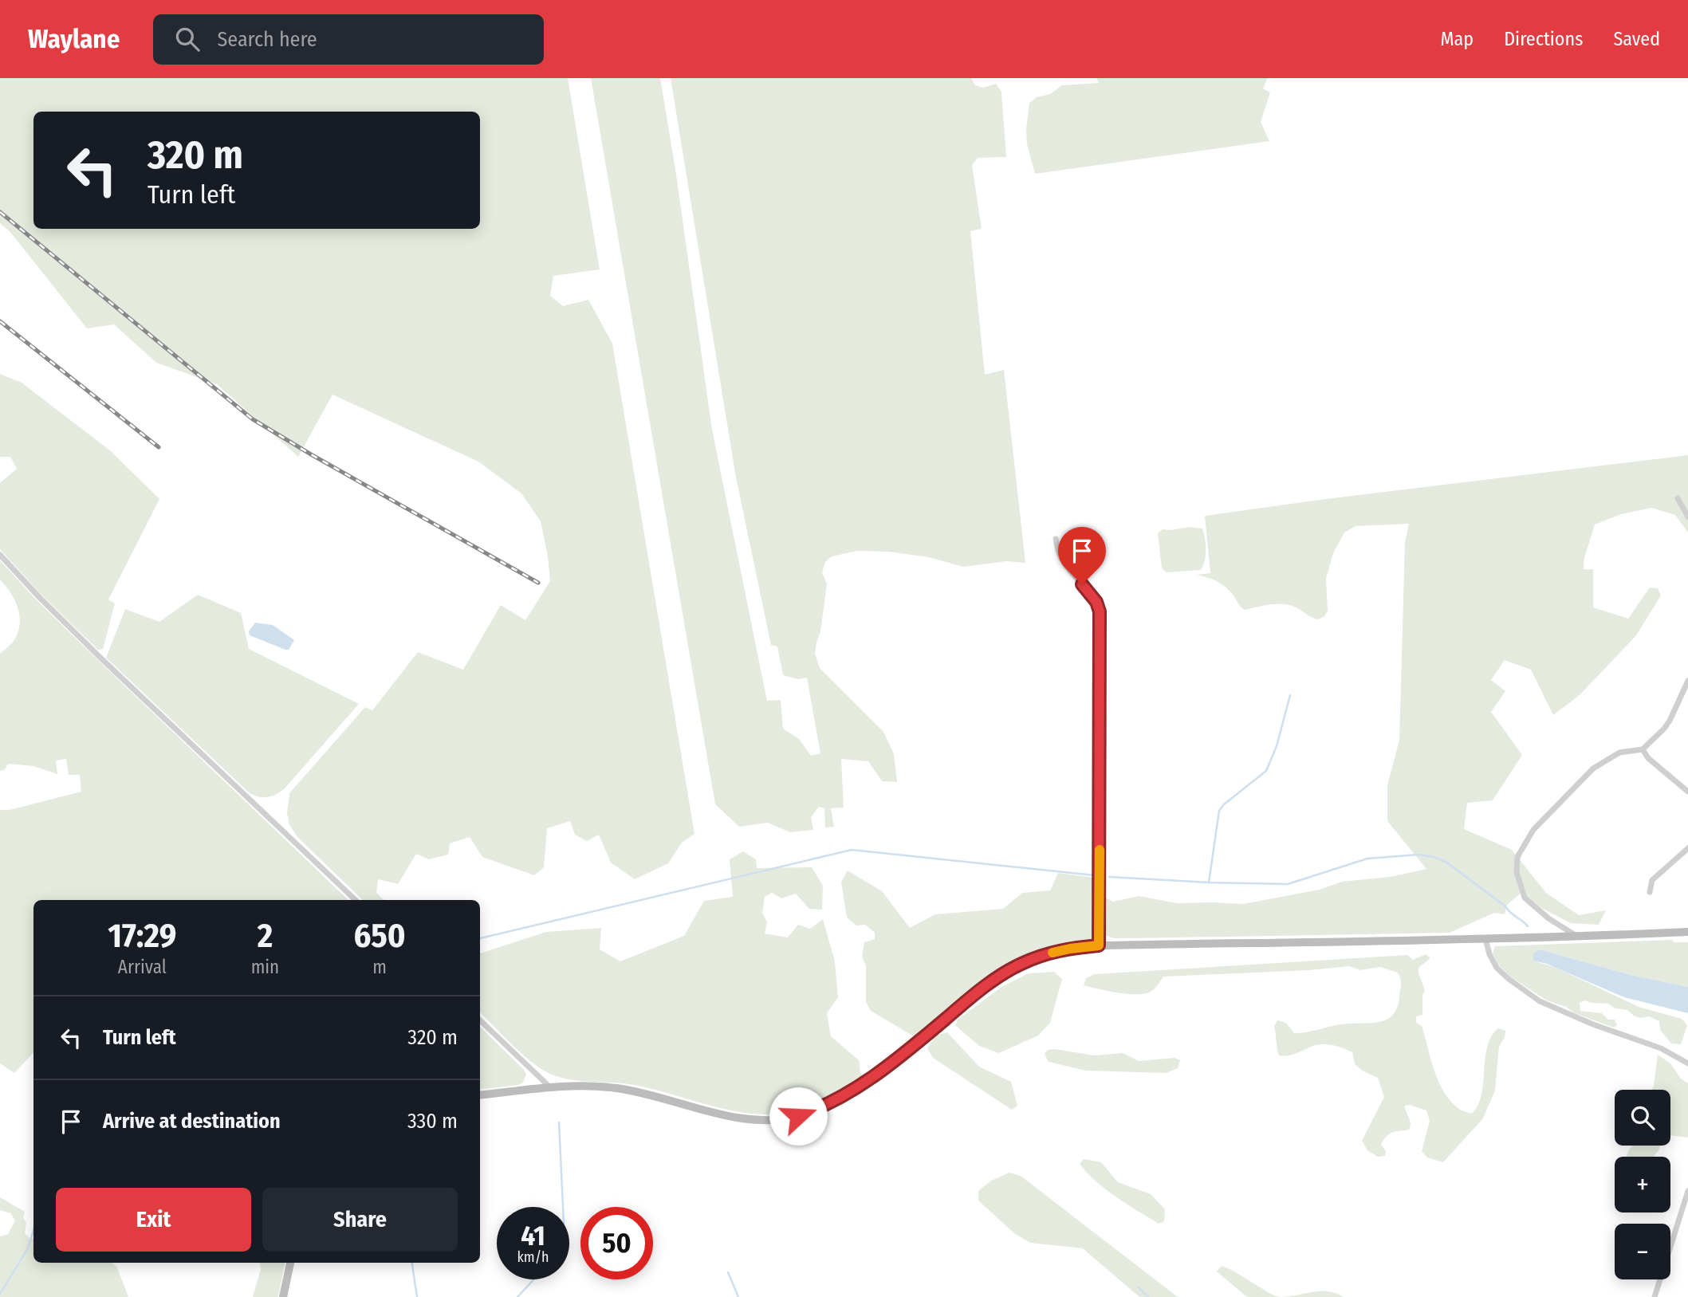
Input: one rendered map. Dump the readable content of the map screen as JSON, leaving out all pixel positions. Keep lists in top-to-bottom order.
{
  "page": {
    "header": "Waylane",
    "search": "Search here",
    "nav": ["Map", "Directions", "Saved"],
    "turn": ["320 m", "Turn left"],
    "eta": [
      "17:29",
      "Arrival",
      "2",
      "min",
      "650",
      "m"
    ],
    "list": [
      {
        "name": "Turn left",
        "value": "320 m"
      },
      {
        "name": "Arrive at destination",
        "value": "330 m"
      }
    ],
    "map_buttons": ["+", "−"],
    "buttons": ["Exit", "Share"],
    "speed": "41 km/h",
    "limit": "50"
  }
}
